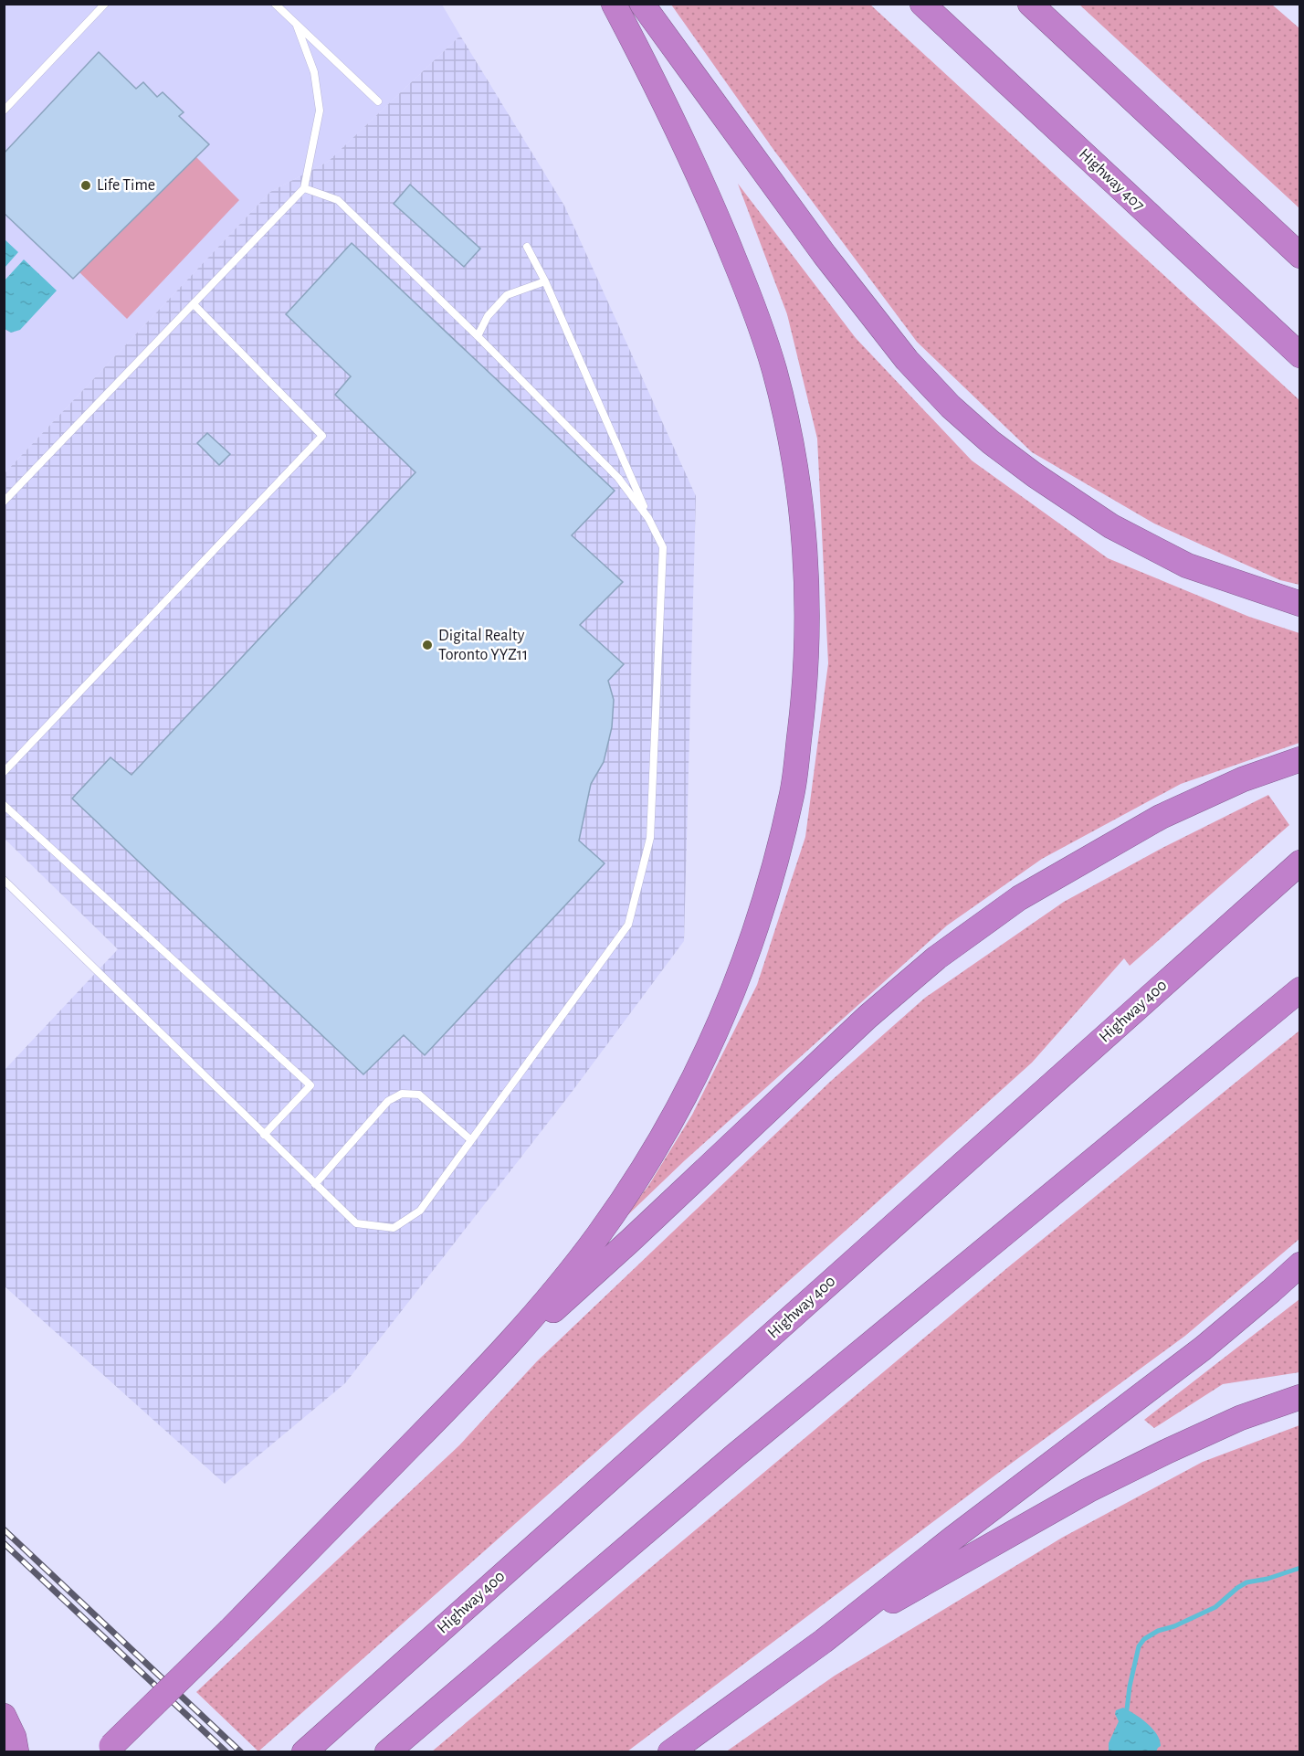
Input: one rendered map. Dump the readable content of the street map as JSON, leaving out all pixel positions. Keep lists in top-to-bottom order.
{
  "streets": {
    "highway": ["Highway 407", "Highway 400"]
  },
  "places": ["Life Time", "Digital Realty Toronto YYZ11"]
}
